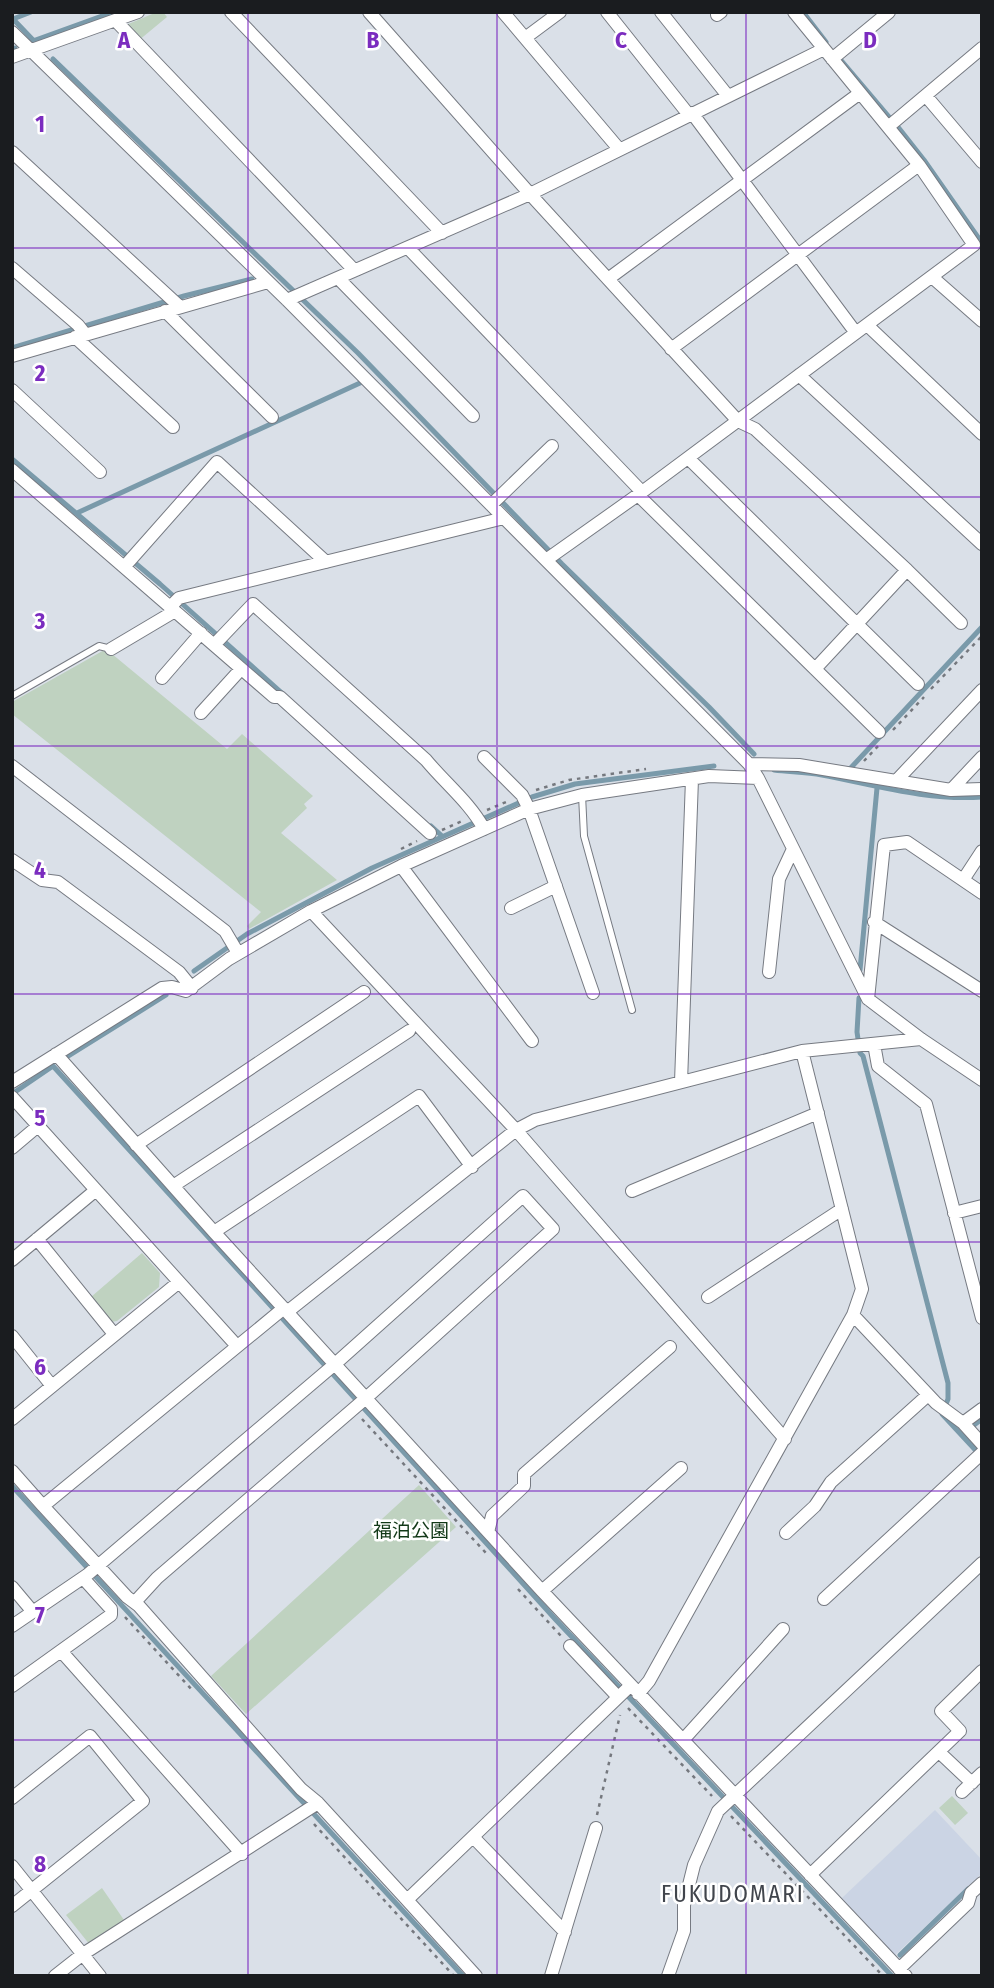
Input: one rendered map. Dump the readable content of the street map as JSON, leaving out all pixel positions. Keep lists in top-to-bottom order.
{
  "districts": ["FUKUDOMARI"],
  "parks": ["福泊公園"],
  "grid": {
    "columns": [
      "A",
      "B",
      "C",
      "D"
    ],
    "rows": [
      "1",
      "2",
      "3",
      "4",
      "5",
      "6",
      "7",
      "8"
    ]
  }
}
